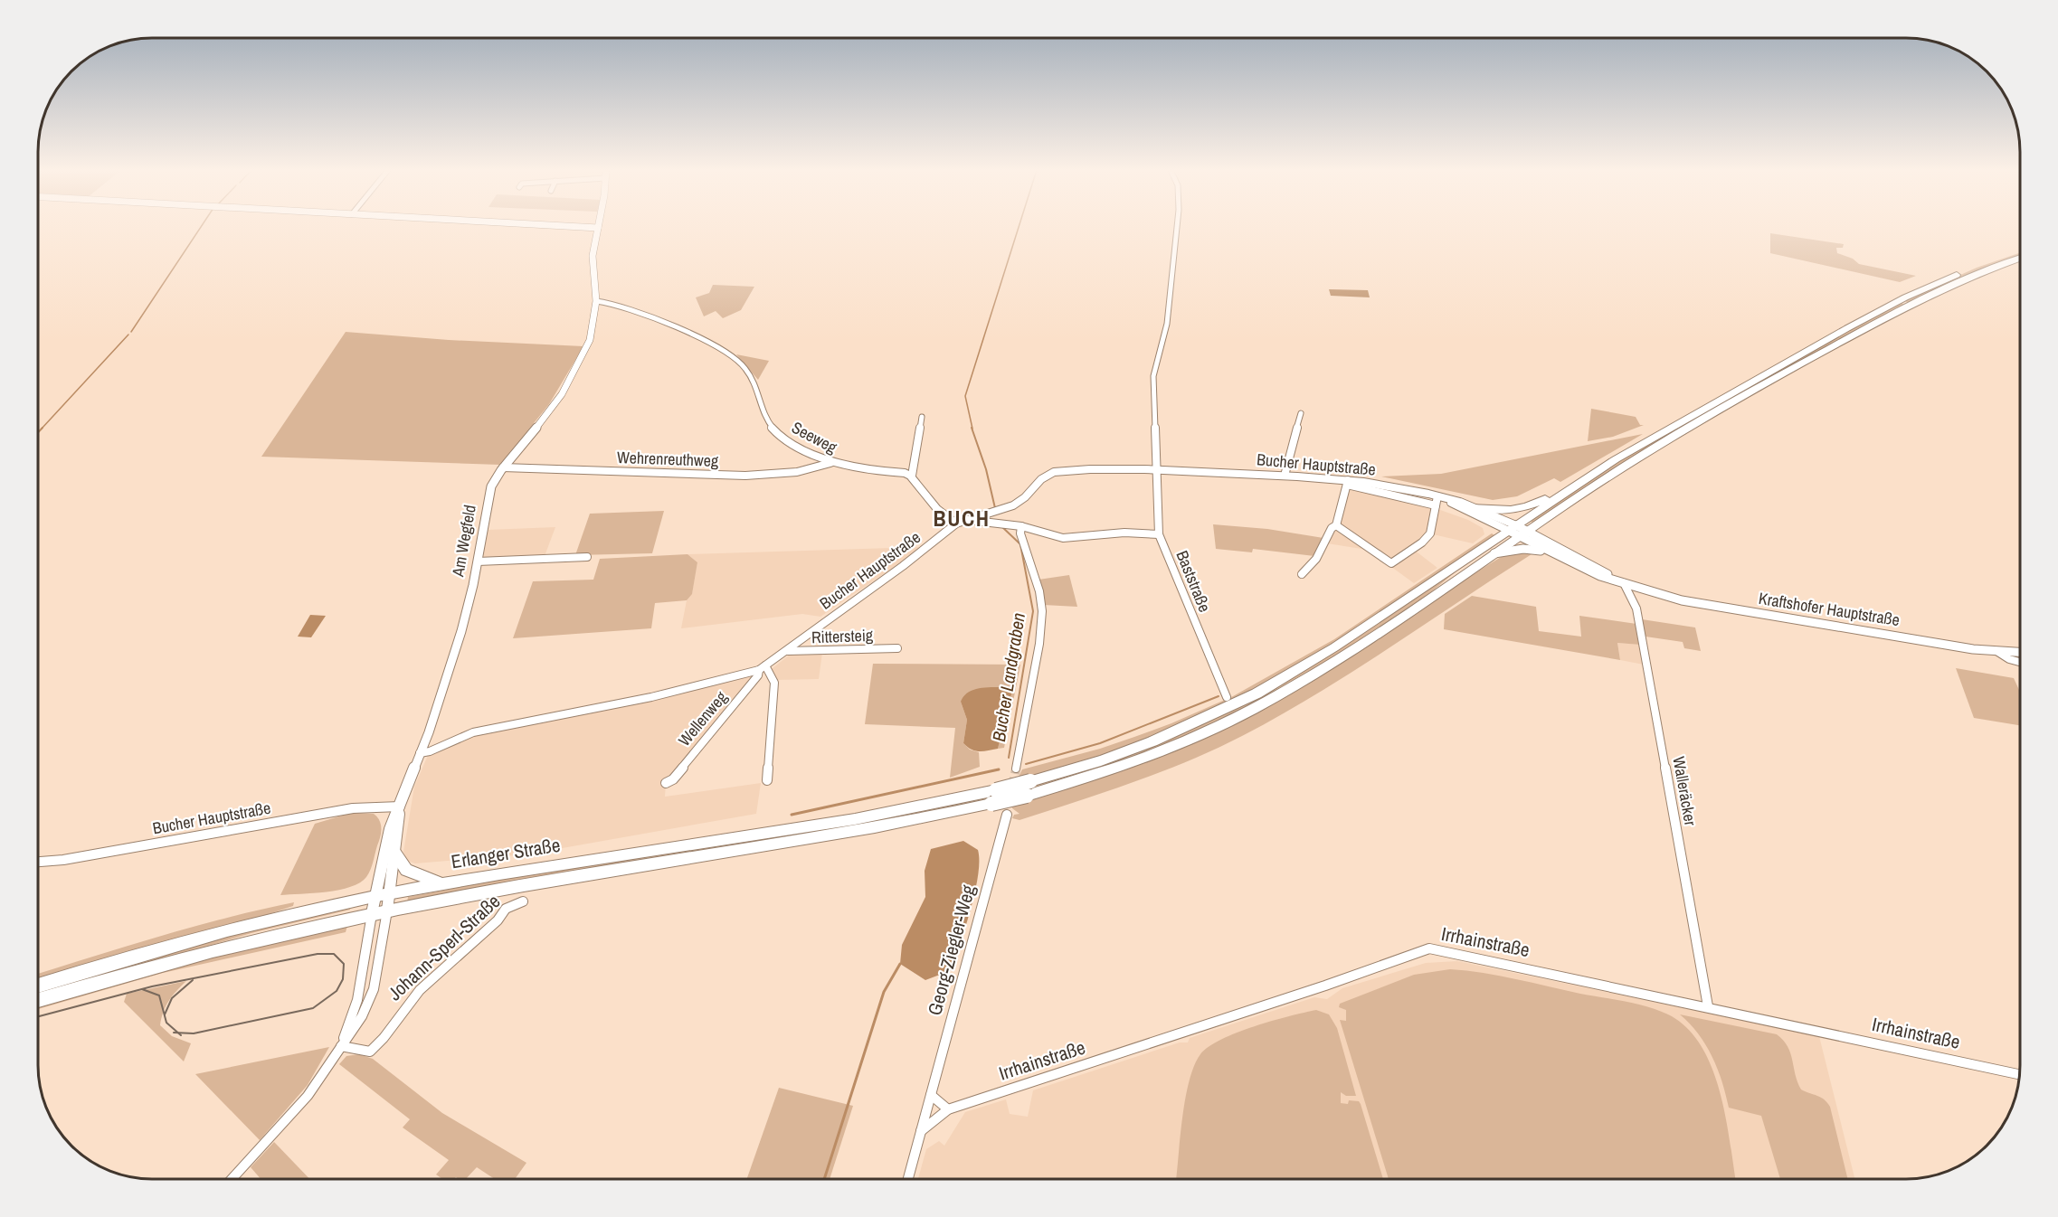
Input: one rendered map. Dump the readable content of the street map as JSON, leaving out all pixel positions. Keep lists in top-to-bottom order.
{
  "streets": {
    "main road": ["Erlanger Straße"],
    "street": [
      "Seeweg",
      "Wehrenreuthweg",
      "Bucher Hauptstraße",
      "Am Wegfeld",
      "Baststraße",
      "Kraftshofer Hauptstraße",
      "Rittersteig",
      "Wellenweg",
      "Walleräcker",
      "Irrhainstraße",
      "Johann-Sperl-Straße",
      "Georg-Ziegler-Weg"
    ]
  },
  "crossings": [
    ["Seeweg", "Wehrenreuthweg"],
    ["Seeweg", "Am Wegfeld"],
    ["Wehrenreuthweg", "Am Wegfeld"],
    ["Bucher Hauptstraße", "Am Wegfeld"],
    ["Bucher Hauptstraße", "Baststraße"],
    ["Bucher Hauptstraße", "Kraftshofer Hauptstraße"],
    ["Bucher Hauptstraße", "Rittersteig"],
    ["Bucher Hauptstraße", "Wellenweg"],
    ["Bucher Hauptstraße", "Erlanger Straße"],
    ["Am Wegfeld", "Erlanger Straße"],
    ["Am Wegfeld", "Johann-Sperl-Straße"],
    ["Kraftshofer Hauptstraße", "Walleräcker"],
    ["Kraftshofer Hauptstraße", "Erlanger Straße"],
    ["Walleräcker", "Irrhainstraße"],
    ["Erlanger Straße", "Johann-Sperl-Straße"],
    ["Irrhainstraße", "Georg-Ziegler-Weg"]
  ],
  "districts": ["BUCH"],
  "water": ["Bucher Landgraben"]
}
